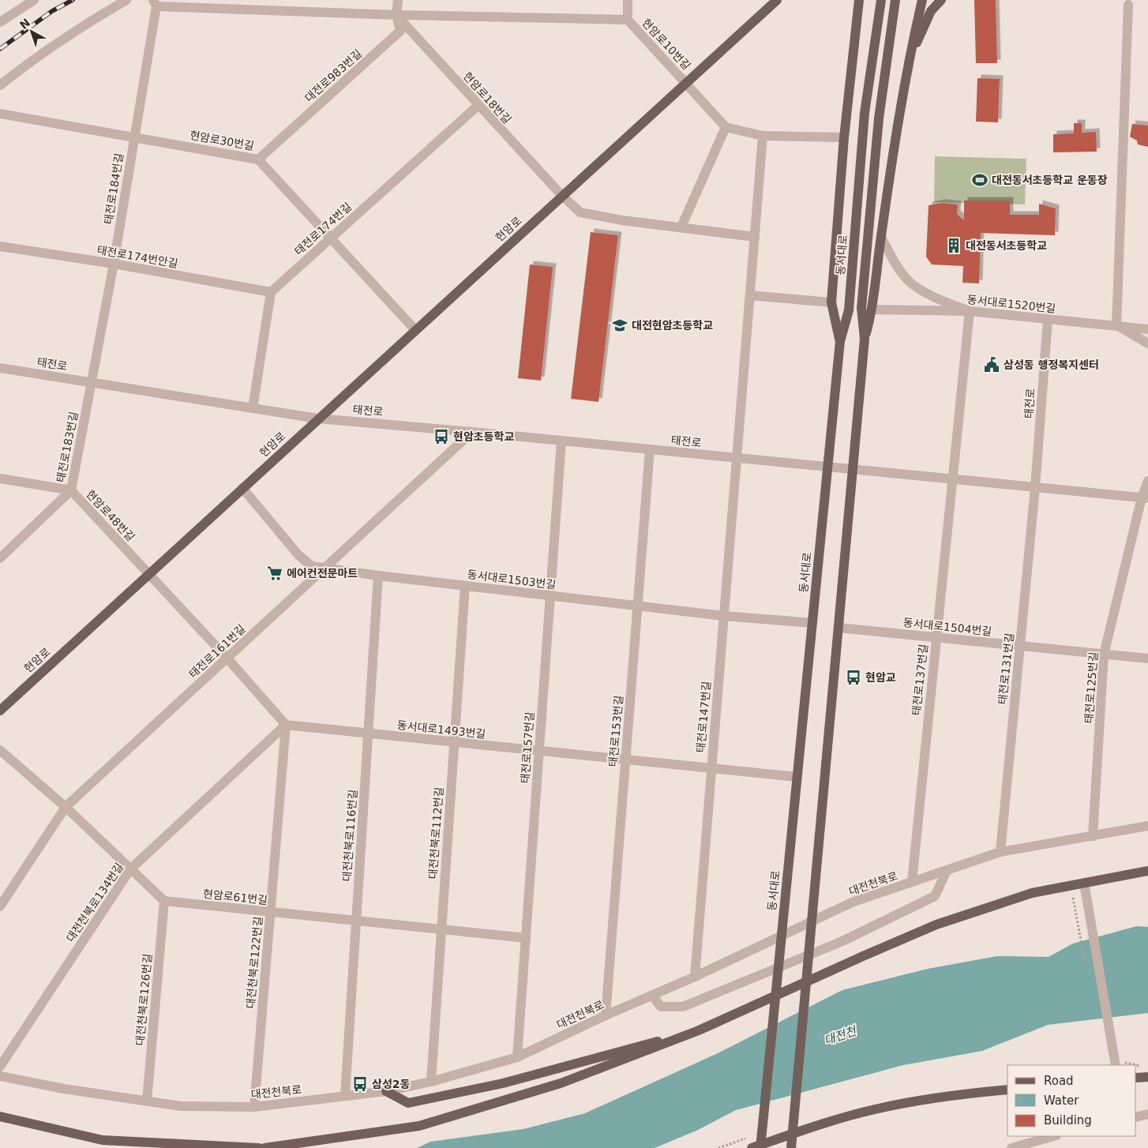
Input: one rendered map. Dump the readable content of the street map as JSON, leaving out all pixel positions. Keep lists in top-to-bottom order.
{
  "streets": {
    "main road": ["현암로", "동서대로"],
    "street": [
      "현암로10번길",
      "대전로983번길",
      "현암로18번길",
      "현암로30번길",
      "태전로184번길",
      "태전로174번길",
      "태전로174번안길",
      "동서대로1520번길",
      "태전로",
      "태전로183번길",
      "현암로48번길",
      "동서대로1503번길",
      "동서대로1504번길",
      "태전로161번길",
      "태전로131번길",
      "태전로137번길",
      "태전로125번길",
      "태전로147번길",
      "동서대로1493번길",
      "태전로153번길",
      "태전로157번길",
      "대전천북로112번길",
      "대전천북로116번길",
      "대전천북로",
      "현암로61번길",
      "대전천북로134번길",
      "대전천북로122번길",
      "대전천북로126번길"
    ]
  },
  "crossings": [
    ["현암로10번길", "대전로983번길"],
    ["현암로10번길", "현암로18번길"],
    ["현암로10번길", "태전로184번길"],
    ["현암로10번길", "현암로"],
    ["대전로983번길", "현암로18번길"],
    ["대전로983번길", "현암로30번길"],
    ["현암로18번길", "태전로174번길"],
    ["현암로18번길", "현암로"],
    ["현암로30번길", "태전로184번길"],
    ["현암로30번길", "태전로174번길"],
    ["현암로30번길", "현암로"],
    ["태전로184번길", "태전로174번안길"],
    ["태전로184번길", "태전로"],
    ["태전로184번길", "태전로183번길"],
    ["태전로174번길", "태전로174번안길"],
    ["현암로", "태전로"],
    ["현암로", "현암로48번길"],
    ["현암로", "동서대로1503번길"],
    ["동서대로", "태전로"],
    ["동서대로", "동서대로1503번길"],
    ["동서대로", "동서대로1493번길"],
    ["동서대로", "대전천북로"],
    ["동서대로1520번길", "태전로"],
    ["태전로", "태전로183번길"],
    ["태전로", "태전로161번길"],
    ["태전로", "태전로131번길"],
    ["태전로", "태전로137번길"],
    ["태전로", "태전로125번길"],
    ["태전로", "태전로147번길"],
    ["태전로", "태전로153번길"],
    ["태전로", "태전로157번길"],
    ["태전로183번길", "현암로48번길"],
    ["동서대로1503번길", "태전로161번길"],
    ["동서대로1503번길", "태전로147번길"],
    ["동서대로1503번길", "태전로153번길"],
    ["동서대로1503번길", "태전로157번길"],
    ["동서대로1503번길", "대전천북로112번길"],
    ["동서대로1503번길", "대전천북로116번길"],
    ["동서대로1504번길", "태전로131번길"],
    ["동서대로1504번길", "태전로137번길"],
    ["동서대로1504번길", "태전로125번길"],
    ["태전로131번길", "대전천북로"],
    ["태전로137번길", "대전천북로"],
    ["태전로125번길", "대전천북로"],
    ["태전로147번길", "동서대로1493번길"],
    ["태전로147번길", "대전천북로"],
    ["동서대로1493번길", "태전로153번길"],
    ["동서대로1493번길", "태전로157번길"],
    ["동서대로1493번길", "대전천북로112번길"],
    ["동서대로1493번길", "대전천북로116번길"],
    ["동서대로1493번길", "대전천북로134번길"],
    ["동서대로1493번길", "대전천북로122번길"],
    ["태전로153번길", "대전천북로"],
    ["태전로157번길", "대전천북로"],
    ["태전로157번길", "현암로61번길"],
    ["대전천북로112번길", "대전천북로"],
    ["대전천북로112번길", "현암로61번길"],
    ["대전천북로116번길", "대전천북로"],
    ["대전천북로116번길", "현암로61번길"],
    ["대전천북로", "대전천북로122번길"],
    ["대전천북로", "대전천북로126번길"],
    ["현암로61번길", "대전천북로122번길"],
    ["현암로61번길", "대전천북로126번길"],
    ["대전천북로134번길", "대전천북로122번길"]
  ],
  "water": ["대전천"],
  "places": {
    "sports": ["대전동서초등학교 운동장"],
    "building": ["대전동서초등학교"],
    "school or university": ["대전현암초등학교"],
    "public building": ["삼성동 행정복지센터"],
    "bus stop": ["현암초등학교", "현암교", "삼성2동"],
    "supermarket": ["에어컨전문마트"]
  },
  "legend": ["Road", "Water", "Building"],
  "north": "top left"
}
